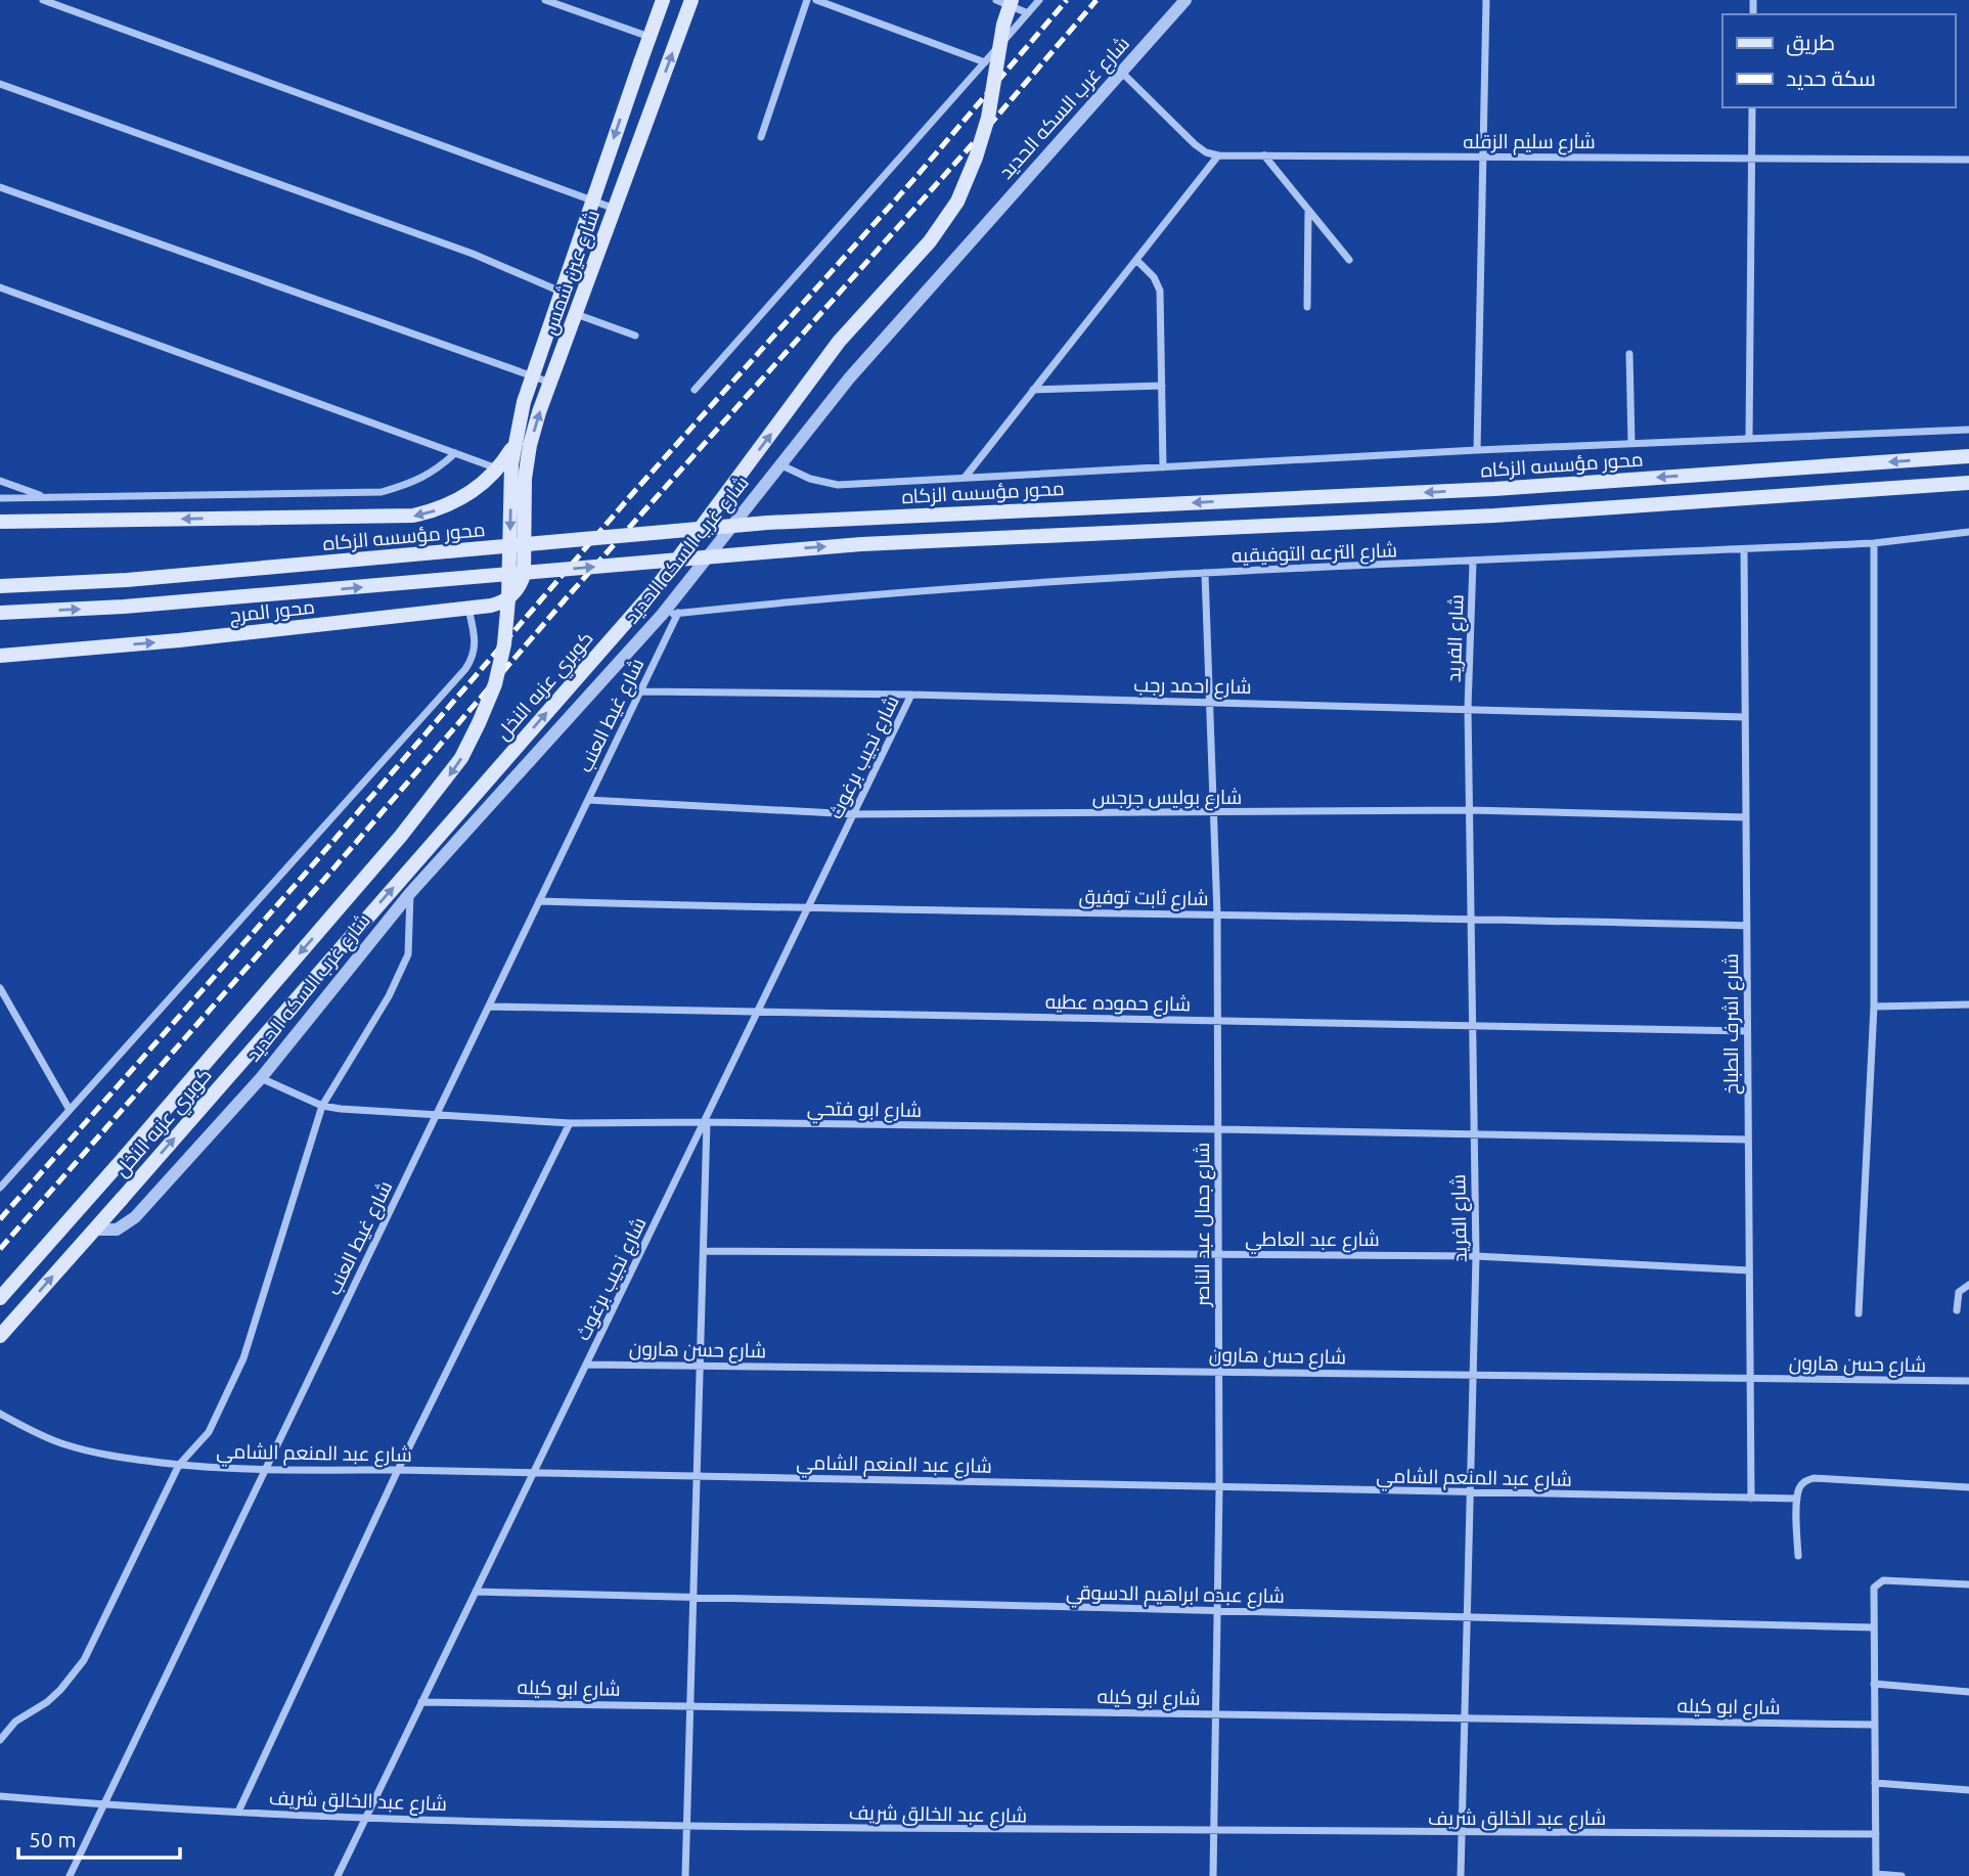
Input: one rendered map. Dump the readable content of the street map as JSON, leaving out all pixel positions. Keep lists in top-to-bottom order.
{
  "streets": {
    "main road": [
      "شارع عين شمس",
      "محور مؤسسه الزكاه",
      "محور المرج",
      "كوبري عزبه النخل"
    ],
    "street": [
      "شارع غرب السكه الحديد",
      "شارع سليم الزقله",
      "شارع الترعه التوفيقيه",
      "شارع الفريد",
      "شارع احمد رجب",
      "شارع غيط العنب",
      "شارع نجيب برغوث",
      "شارع بوليس جرجس",
      "شارع ثابت توفيق",
      "شارع حموده عطيه",
      "شارع اشرف الطباخ",
      "شارع ابو فتحي",
      "شارع جمال عبد الناصر",
      "شارع عبد العاطي",
      "شارع حسن هارون",
      "شارع عبد المنعم الشامي",
      "شارع عبده ابراهيم الدسوقي",
      "شارع ابو كيله",
      "شارع عبد الخالق شريف"
    ]
  },
  "crossings": [
    ["شارع غرب السكه الحديد", "شارع الترعه التوفيقيه"],
    ["شارع غرب السكه الحديد", "كوبري عزبه النخل"],
    ["شارع غرب السكه الحديد", "شارع ابو فتحي"],
    ["شارع عين شمس", "محور المرج"],
    ["شارع الترعه التوفيقيه", "شارع الفريد"],
    ["شارع الترعه التوفيقيه", "شارع غيط العنب"],
    ["شارع الترعه التوفيقيه", "شارع اشرف الطباخ"],
    ["شارع الترعه التوفيقيه", "شارع جمال عبد الناصر"],
    ["شارع الفريد", "شارع احمد رجب"],
    ["شارع الفريد", "شارع بوليس جرجس"],
    ["شارع الفريد", "شارع ثابت توفيق"],
    ["شارع الفريد", "شارع حموده عطيه"],
    ["شارع الفريد", "شارع ابو فتحي"],
    ["شارع الفريد", "شارع عبد العاطي"],
    ["شارع الفريد", "شارع حسن هارون"],
    ["شارع الفريد", "شارع عبد المنعم الشامي"],
    ["شارع الفريد", "شارع عبده ابراهيم الدسوقي"],
    ["شارع الفريد", "شارع ابو كيله"],
    ["شارع الفريد", "شارع عبد الخالق شريف"],
    ["شارع احمد رجب", "شارع غيط العنب"],
    ["شارع احمد رجب", "شارع نجيب برغوث"],
    ["شارع احمد رجب", "شارع اشرف الطباخ"],
    ["شارع احمد رجب", "شارع جمال عبد الناصر"],
    ["شارع غيط العنب", "شارع بوليس جرجس"],
    ["شارع غيط العنب", "شارع ثابت توفيق"],
    ["شارع غيط العنب", "شارع حموده عطيه"],
    ["شارع غيط العنب", "شارع ابو فتحي"],
    ["شارع غيط العنب", "شارع عبد المنعم الشامي"],
    ["شارع غيط العنب", "شارع عبد الخالق شريف"],
    ["شارع نجيب برغوث", "شارع بوليس جرجس"],
    ["شارع نجيب برغوث", "شارع ثابت توفيق"],
    ["شارع نجيب برغوث", "شارع حموده عطيه"],
    ["شارع نجيب برغوث", "شارع ابو فتحي"],
    ["شارع نجيب برغوث", "شارع حسن هارون"],
    ["شارع نجيب برغوث", "شارع عبد المنعم الشامي"],
    ["شارع نجيب برغوث", "شارع عبده ابراهيم الدسوقي"],
    ["شارع نجيب برغوث", "شارع ابو كيله"],
    ["شارع نجيب برغوث", "شارع عبد الخالق شريف"],
    ["شارع بوليس جرجس", "شارع اشرف الطباخ"],
    ["شارع بوليس جرجس", "شارع جمال عبد الناصر"],
    ["شارع ثابت توفيق", "شارع اشرف الطباخ"],
    ["شارع ثابت توفيق", "شارع جمال عبد الناصر"],
    ["شارع حموده عطيه", "شارع اشرف الطباخ"],
    ["شارع حموده عطيه", "شارع جمال عبد الناصر"],
    ["شارع اشرف الطباخ", "شارع ابو فتحي"],
    ["شارع اشرف الطباخ", "شارع عبد العاطي"],
    ["شارع اشرف الطباخ", "شارع حسن هارون"],
    ["شارع اشرف الطباخ", "شارع عبد المنعم الشامي"],
    ["شارع ابو فتحي", "شارع جمال عبد الناصر"],
    ["شارع جمال عبد الناصر", "شارع عبد العاطي"],
    ["شارع جمال عبد الناصر", "شارع حسن هارون"],
    ["شارع جمال عبد الناصر", "شارع عبد المنعم الشامي"],
    ["شارع جمال عبد الناصر", "شارع عبده ابراهيم الدسوقي"],
    ["شارع جمال عبد الناصر", "شارع ابو كيله"],
    ["شارع جمال عبد الناصر", "شارع عبد الخالق شريف"]
  ],
  "one_way": ["شارع عين شمس"],
  "legend": ["طريق", "سكة حديد"],
  "scale_bar": "50 m"
}
